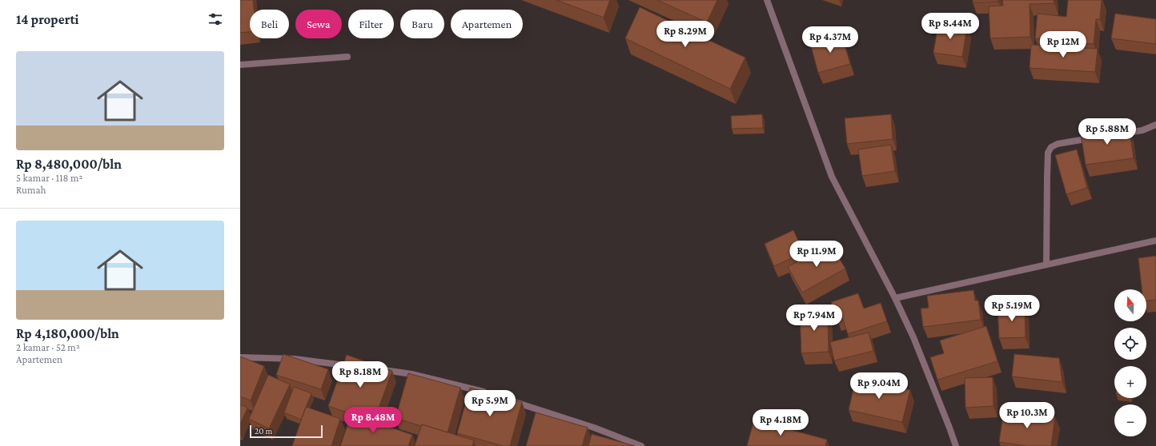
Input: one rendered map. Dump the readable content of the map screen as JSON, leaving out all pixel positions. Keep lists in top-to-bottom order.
{
  "scale_bar": "20 m",
  "north": "top",
  "page": {
    "heading": "14 properti",
    "chip": [
      "Beli",
      "Sewa",
      "Filter",
      "Baru",
      "Apartemen"
    ],
    "price": [
      "Rp 8.44M",
      "Rp 8.29M",
      "Rp 4.37M",
      "Rp 12M",
      "Rp 5.88M",
      "Rp 11.9M",
      "Rp 5.19M",
      "Rp 7.94M",
      "Rp 8.18M",
      "Rp 9.04M",
      "Rp 5.9M",
      "Rp 10.3M",
      "Rp 8.48M",
      "Rp 4.18M"
    ],
    "list": [
      {
        "name": "Rp 8,480,000/bln",
        "note": "5 kamar · 118 m² · Rumah"
      },
      {
        "name": "Rp 4,180,000/bln",
        "note": "2 kamar · 52 m² · Apartemen"
      }
    ],
    "map_buttons": ["+", "−"],
    "scale": "20 m"
  }
}
